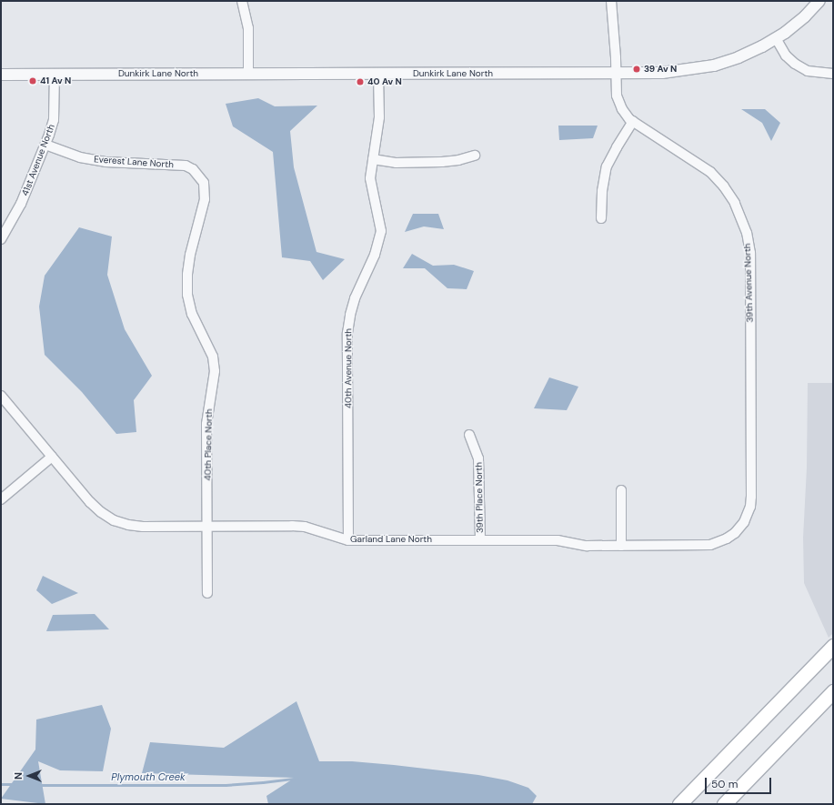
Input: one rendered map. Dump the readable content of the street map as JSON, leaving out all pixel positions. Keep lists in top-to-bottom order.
{
  "streets": {
    "street": [
      "Dunkirk Lane North",
      "41st Avenue North",
      "Everest Lane North",
      "39th Avenue North",
      "40th Avenue North",
      "40th Place North",
      "39th Place North",
      "Garland Lane North"
    ]
  },
  "crossings": [
    ["Dunkirk Lane North", "41st Avenue North"],
    ["Dunkirk Lane North", "39th Avenue North"],
    ["Dunkirk Lane North", "40th Avenue North"],
    ["41st Avenue North", "Everest Lane North"],
    ["Everest Lane North", "40th Place North"],
    ["39th Avenue North", "Garland Lane North"],
    ["40th Avenue North", "Garland Lane North"],
    ["40th Place North", "Garland Lane North"],
    ["39th Place North", "Garland Lane North"]
  ],
  "water": ["Plymouth Creek"],
  "places": ["39 Av N", "41 Av N", "40 Av N"],
  "scale_bar": "50 m",
  "north": "left"
}
